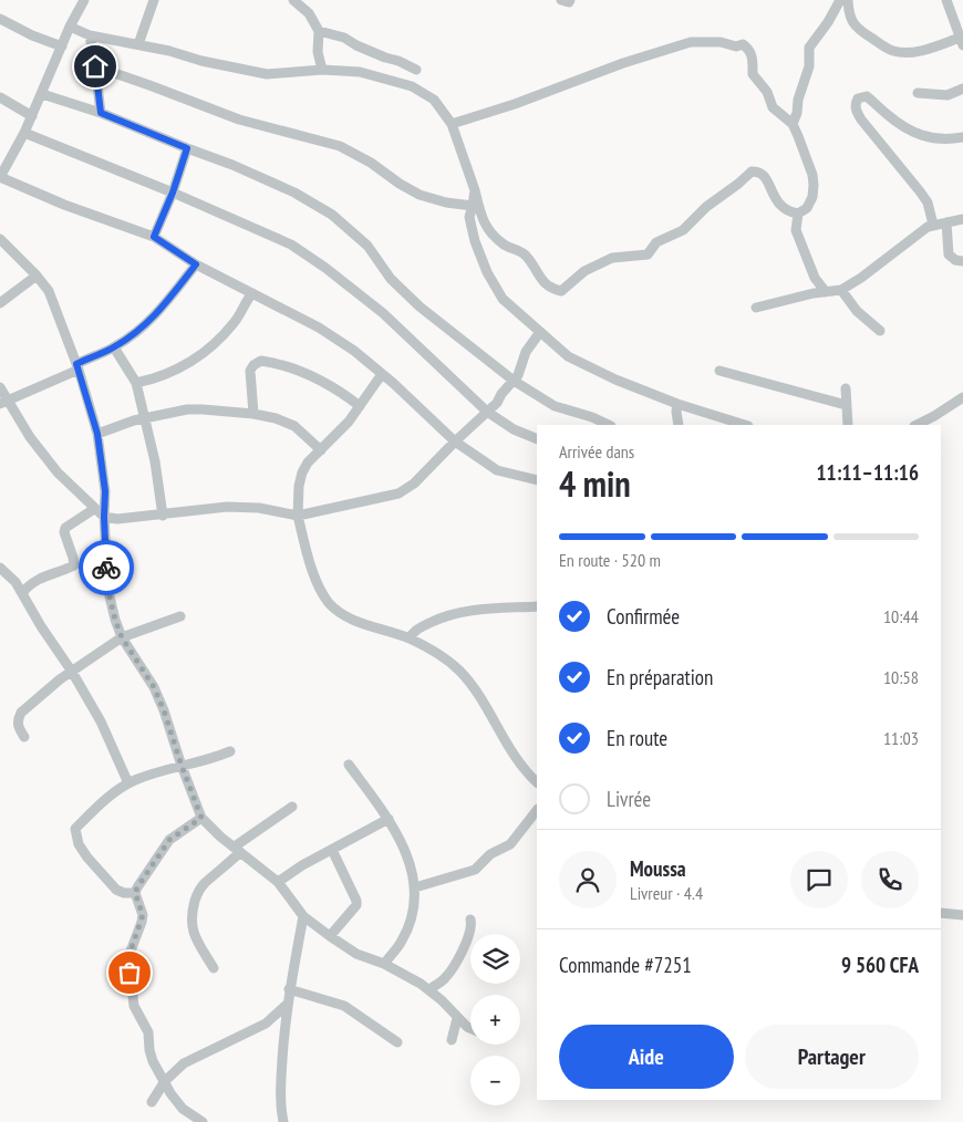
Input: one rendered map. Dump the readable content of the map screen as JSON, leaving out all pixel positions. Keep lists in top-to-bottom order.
{
  "page": {
    "heading": ["4 min", "Arrivée dans", "11:11–11:16"],
    "panel": [
      "Moussa",
      "Livreur · 4.4",
      "Commande #7251",
      "9 560 CFA"
    ],
    "bar": "En route · 520 m",
    "list": [
      ["Confirmée", "10:44"],
      ["En préparation", "10:58"],
      ["En route", "11:03"],
      "Livrée"
    ],
    "map_buttons": ["+", "−"],
    "buttons": ["Aide", "Partager"]
  }
}
